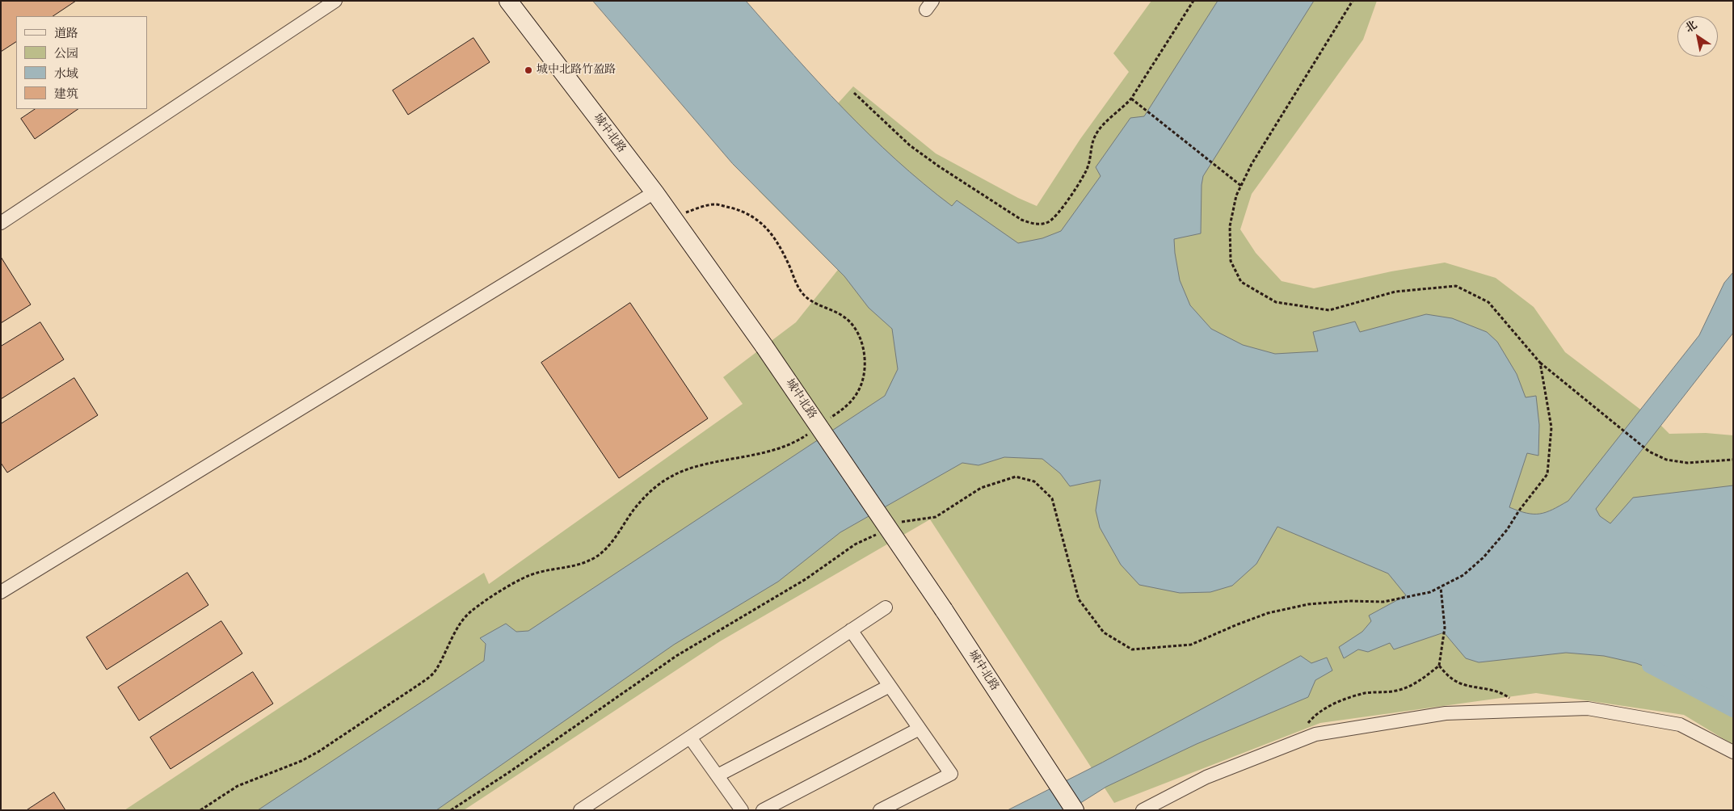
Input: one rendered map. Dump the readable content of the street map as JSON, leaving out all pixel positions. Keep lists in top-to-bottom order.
{
  "streets": {
    "street": ["城中北路"]
  },
  "places": ["城中北路竹盈路"],
  "legend": [
    "道路",
    "公园",
    "水域",
    "建筑"
  ],
  "north": "top left"
}
